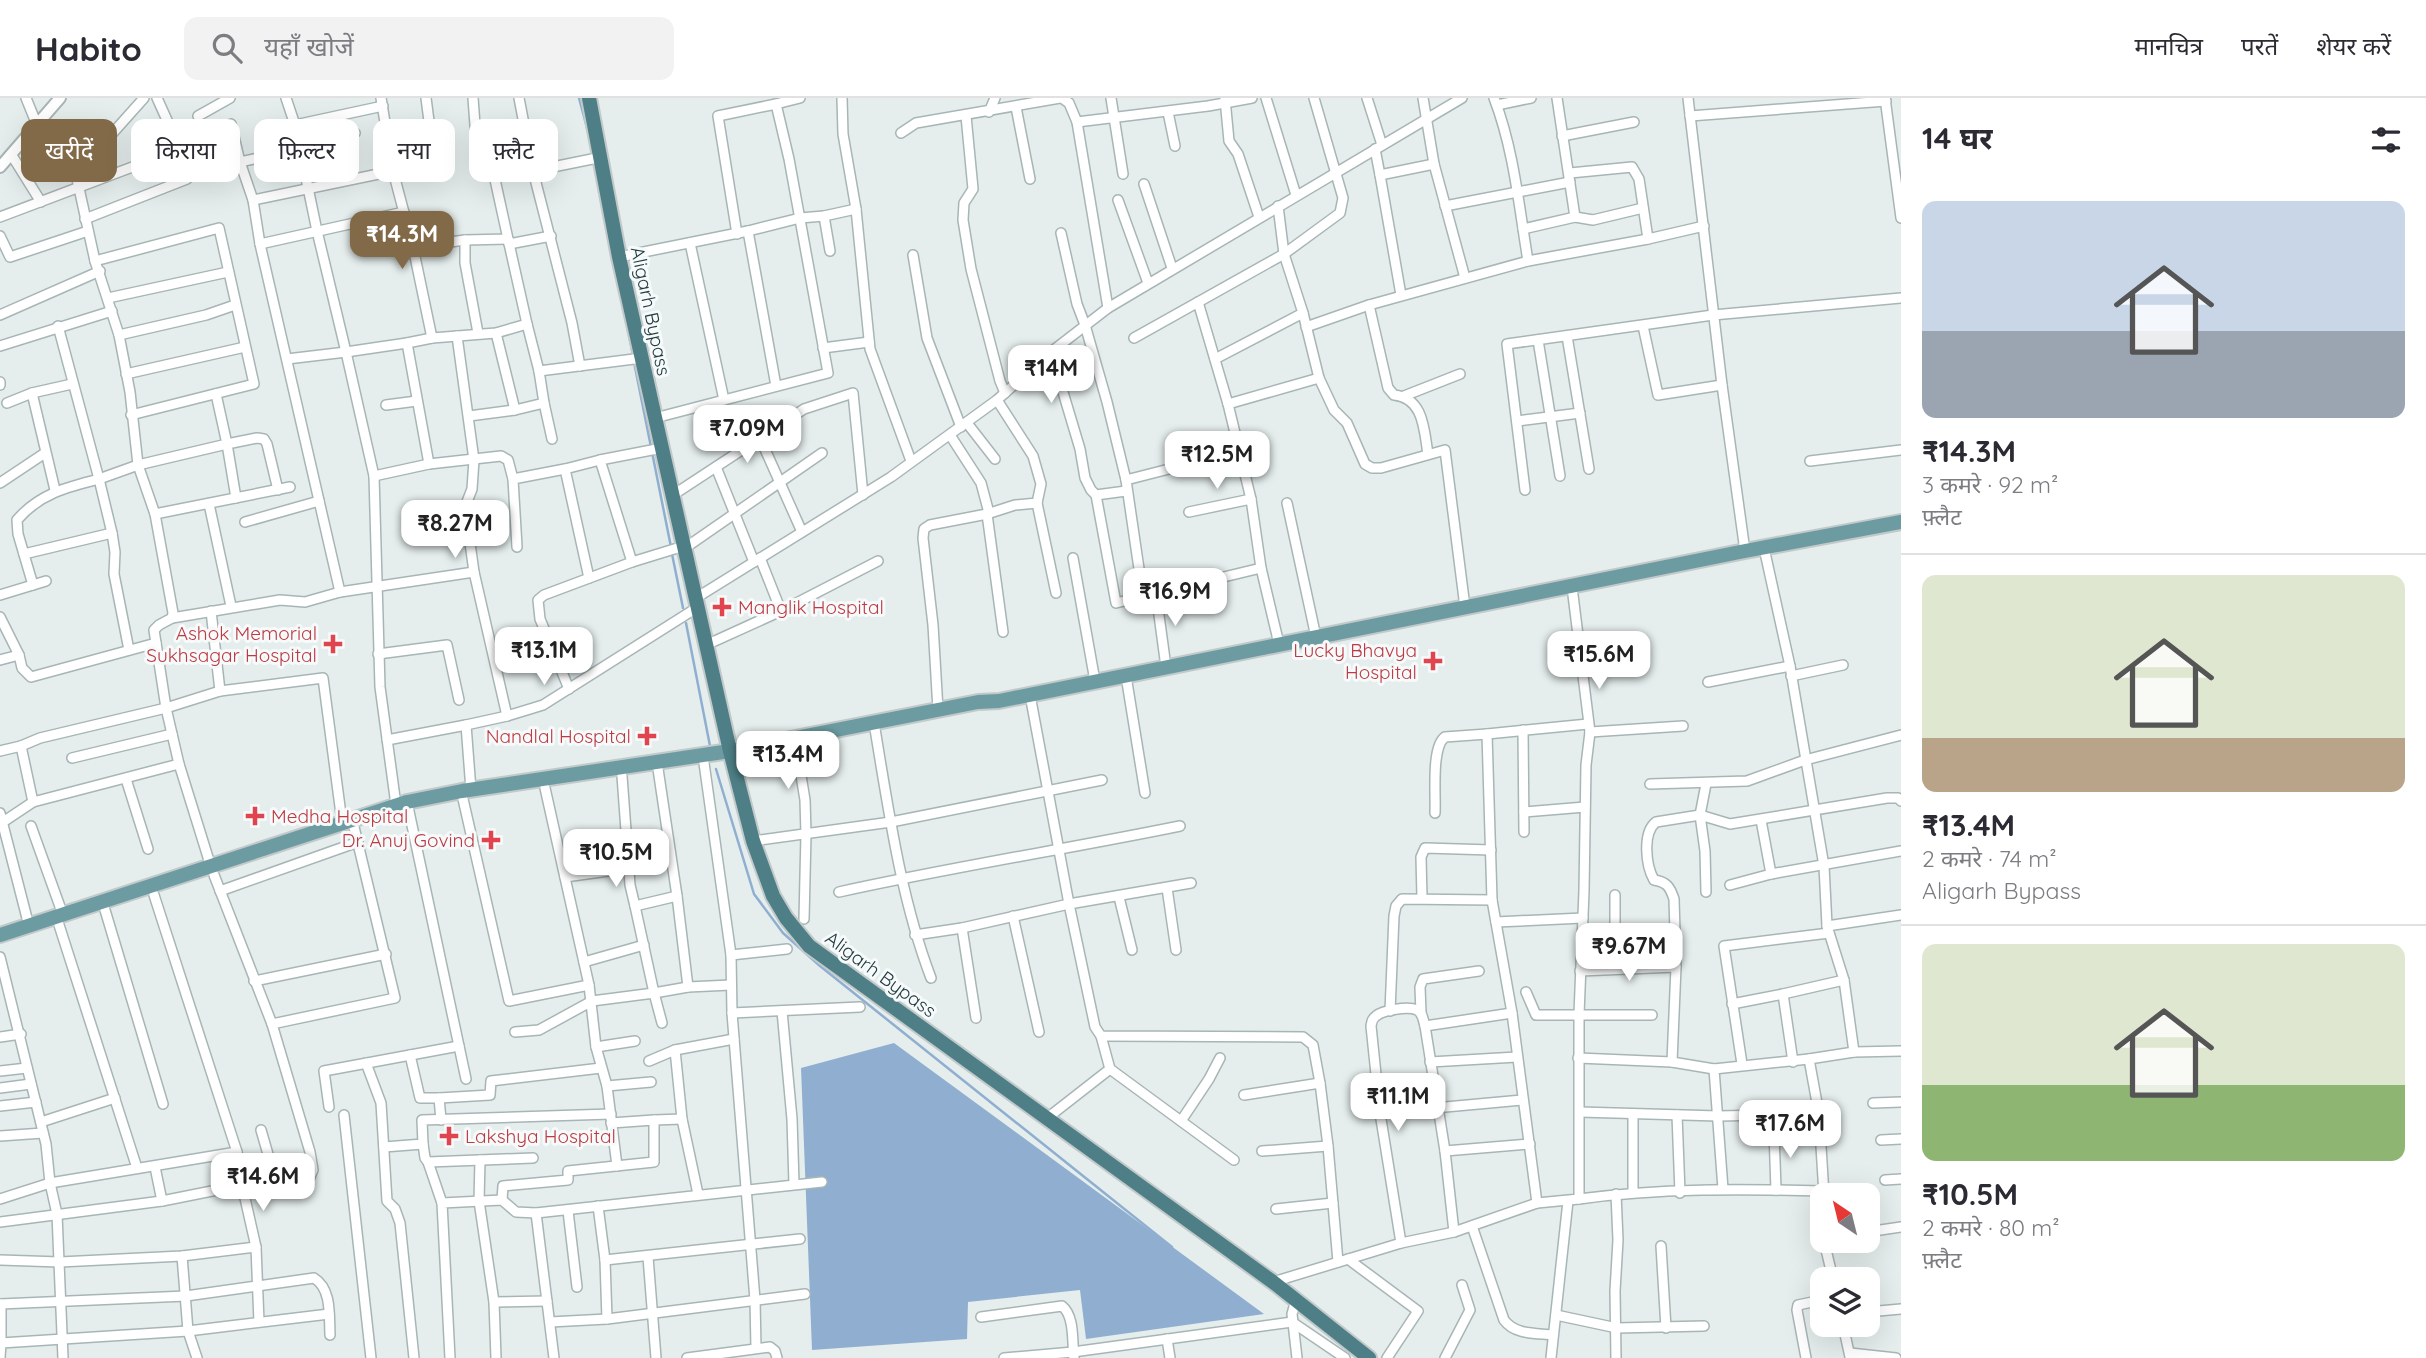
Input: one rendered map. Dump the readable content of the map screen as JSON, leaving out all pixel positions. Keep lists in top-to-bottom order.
{
  "streets": {
    "highway": ["Aligarh Bypass"]
  },
  "places": {
    "health": [
      "Manglik Hospital",
      "Ashok Memorial Sukhsagar Hospital",
      "Lucky Bhavya Hospital",
      "Nandlal Hospital",
      "Medha Hospital",
      "Dr. Anuj Govind",
      "Lakshya Hospital"
    ]
  },
  "north": "top left",
  "page": {
    "header": "Habito",
    "search": "यहाँ खोजें",
    "nav": ["मानचित्र", "परतें", "शेयर करें"],
    "heading": "14 घर",
    "chip": [
      "खरीदें",
      "किराया",
      "फ़िल्टर",
      "नया",
      "फ़्लैट"
    ],
    "list": [
      {
        "name": "₹14.3M",
        "note": "3 कमरे · 92 m² · फ़्लैट"
      },
      {
        "name": "₹13.4M",
        "note": "2 कमरे · 74 m² · Aligarh Bypass"
      },
      {
        "name": "₹10.5M",
        "note": "2 कमरे · 80 m² · फ़्लैट"
      }
    ],
    "price": [
      "₹14.3M",
      "₹14M",
      "₹7.09M",
      "₹12.5M",
      "₹8.27M",
      "₹16.9M",
      "₹13.1M",
      "₹15.6M",
      "₹13.4M",
      "₹10.5M",
      "₹9.67M",
      "₹11.1M",
      "₹17.6M",
      "₹14.6M"
    ]
  }
}
